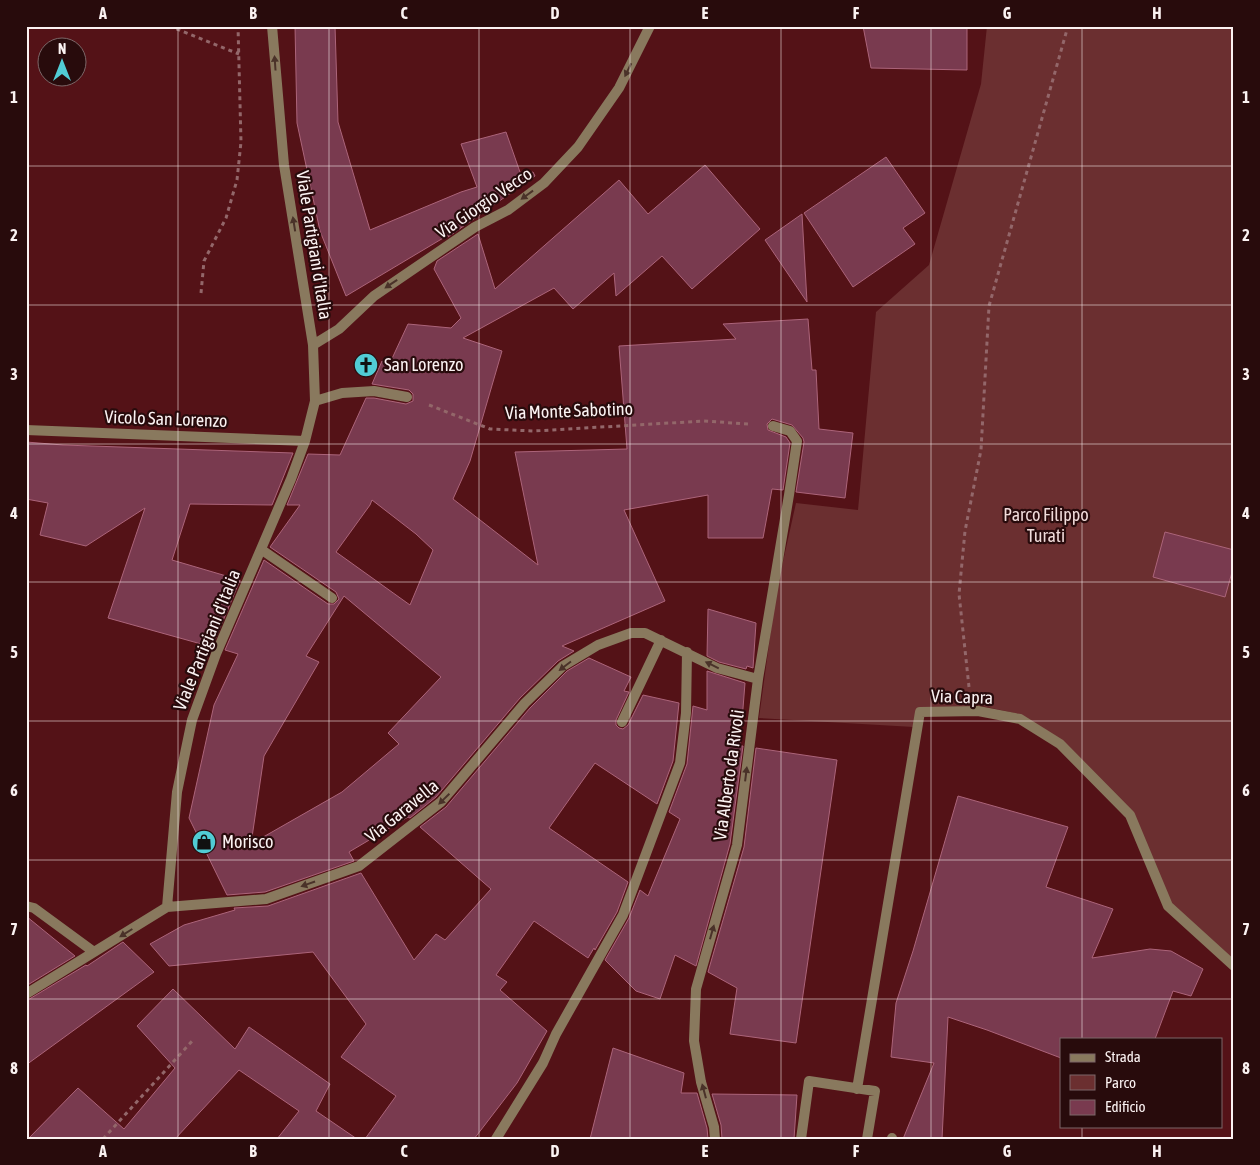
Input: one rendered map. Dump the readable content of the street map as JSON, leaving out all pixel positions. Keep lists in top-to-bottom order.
{
  "streets": {
    "street": [
      "Via Giorgio Vecco",
      "Viale Partigiani d'Italia",
      "Vicolo San Lorenzo",
      "Via Capra",
      "Via Alberto da Rivoli",
      "Via Garavella"
    ],
    "path": ["Via Monte Sabotino"]
  },
  "crossings": [
    ["Via Giorgio Vecco", "Viale Partigiani d'Italia"],
    ["Viale Partigiani d'Italia", "Vicolo San Lorenzo"],
    ["Viale Partigiani d'Italia", "Via Garavella"],
    ["Via Monte Sabotino", "Via Alberto da Rivoli"],
    ["Via Alberto da Rivoli", "Via Garavella"]
  ],
  "one_way": ["Via Giorgio Vecco", "Viale Partigiani d'Italia", "Via Garavella"],
  "parks": ["Parco Filippo Turati"],
  "places": {
    "church": ["San Lorenzo"],
    "shop": ["Morisco"]
  },
  "legend": ["Strada", "Parco", "Edificio"],
  "north": "top",
  "grid": {
    "columns": [
      "A",
      "B",
      "C",
      "D",
      "E",
      "F",
      "G",
      "H"
    ],
    "rows": [
      "1",
      "2",
      "3",
      "4",
      "5",
      "6",
      "7",
      "8"
    ]
  }
}
